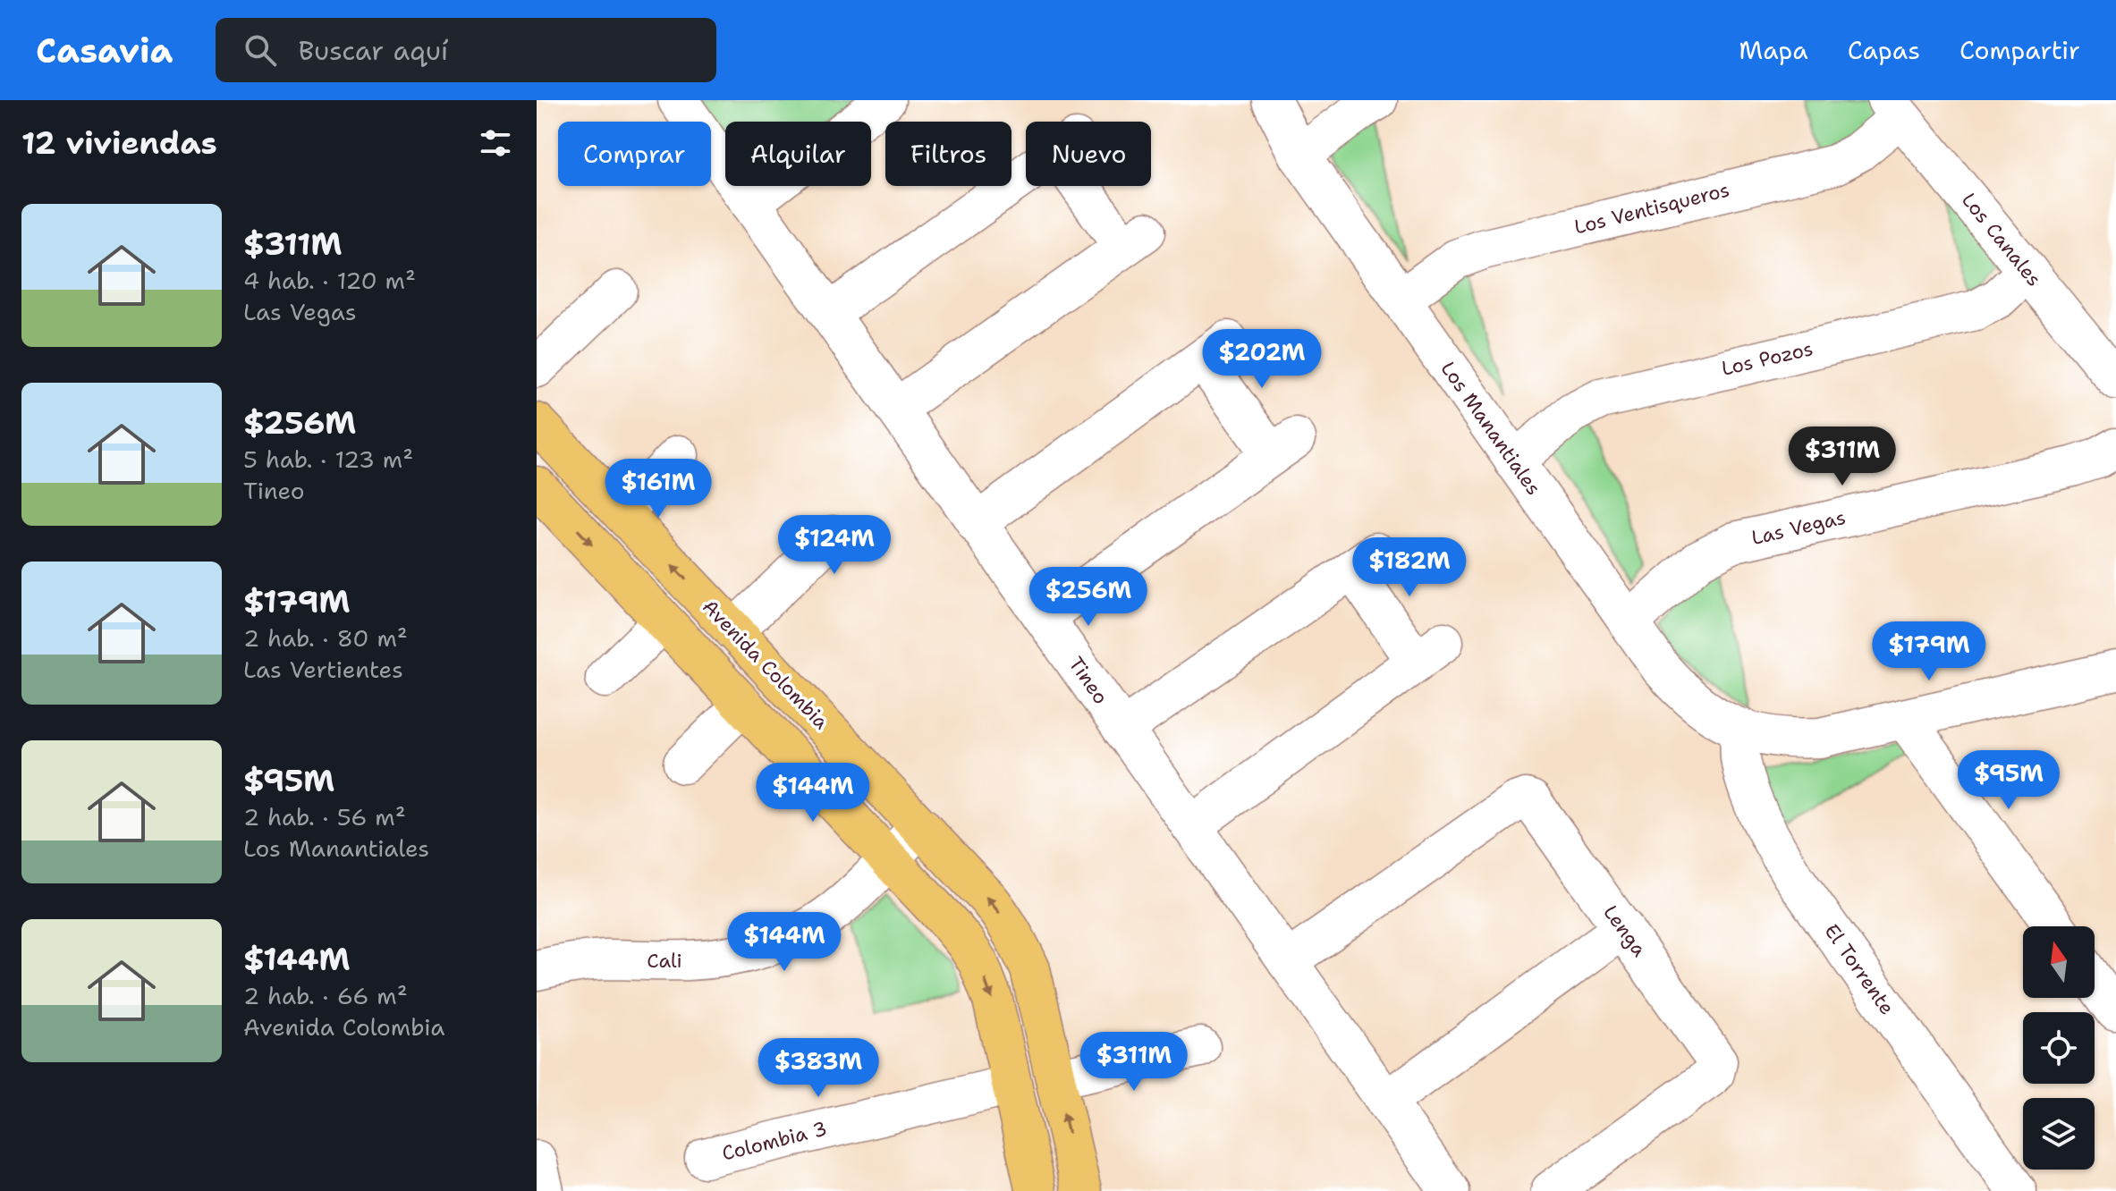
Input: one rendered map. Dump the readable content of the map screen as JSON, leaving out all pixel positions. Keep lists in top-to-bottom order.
{
  "streets": {
    "main road": ["Avenida Colombia"],
    "street": [
      "Los Ventisqueros",
      "Los Canales",
      "Los Pozos",
      "Los Manantiales",
      "Las Vegas",
      "Tineo",
      "Lenga",
      "Cali",
      "El Torrente",
      "Colombia 3"
    ]
  },
  "crossings": [
    ["Los Ventisqueros", "Los Canales"],
    ["Los Ventisqueros", "Los Manantiales"],
    ["Los Canales", "Los Pozos"],
    ["Los Pozos", "Los Manantiales"],
    ["Los Manantiales", "Las Vegas"],
    ["Los Manantiales", "El Torrente"],
    ["Avenida Colombia", "Cali"],
    ["Tineo", "Lenga"]
  ],
  "north": "top",
  "page": {
    "header": "Casavia",
    "search": "Buscar aquí",
    "nav": ["Mapa", "Capas", "Compartir"],
    "heading": "12 viviendas",
    "chip": [
      "Comprar",
      "Alquilar",
      "Filtros",
      "Nuevo"
    ],
    "list": [
      {
        "name": "$311M",
        "note": "4 hab. · 120 m² · Las Vegas"
      },
      {
        "name": "$256M",
        "note": "5 hab. · 123 m² · Tineo"
      },
      {
        "name": "$179M",
        "note": "2 hab. · 80 m² · Las Vertientes"
      },
      {
        "name": "$95M",
        "note": "2 hab. · 56 m² · Los Manantiales"
      },
      {
        "name": "$144M",
        "note": "2 hab. · 66 m² · Avenida Colombia"
      }
    ],
    "price": [
      "$202M",
      "$311M",
      "$161M",
      "$124M",
      "$182M",
      "$256M",
      "$179M",
      "$95M",
      "$144M",
      "$144M",
      "$311M",
      "$383M"
    ]
  }
}
